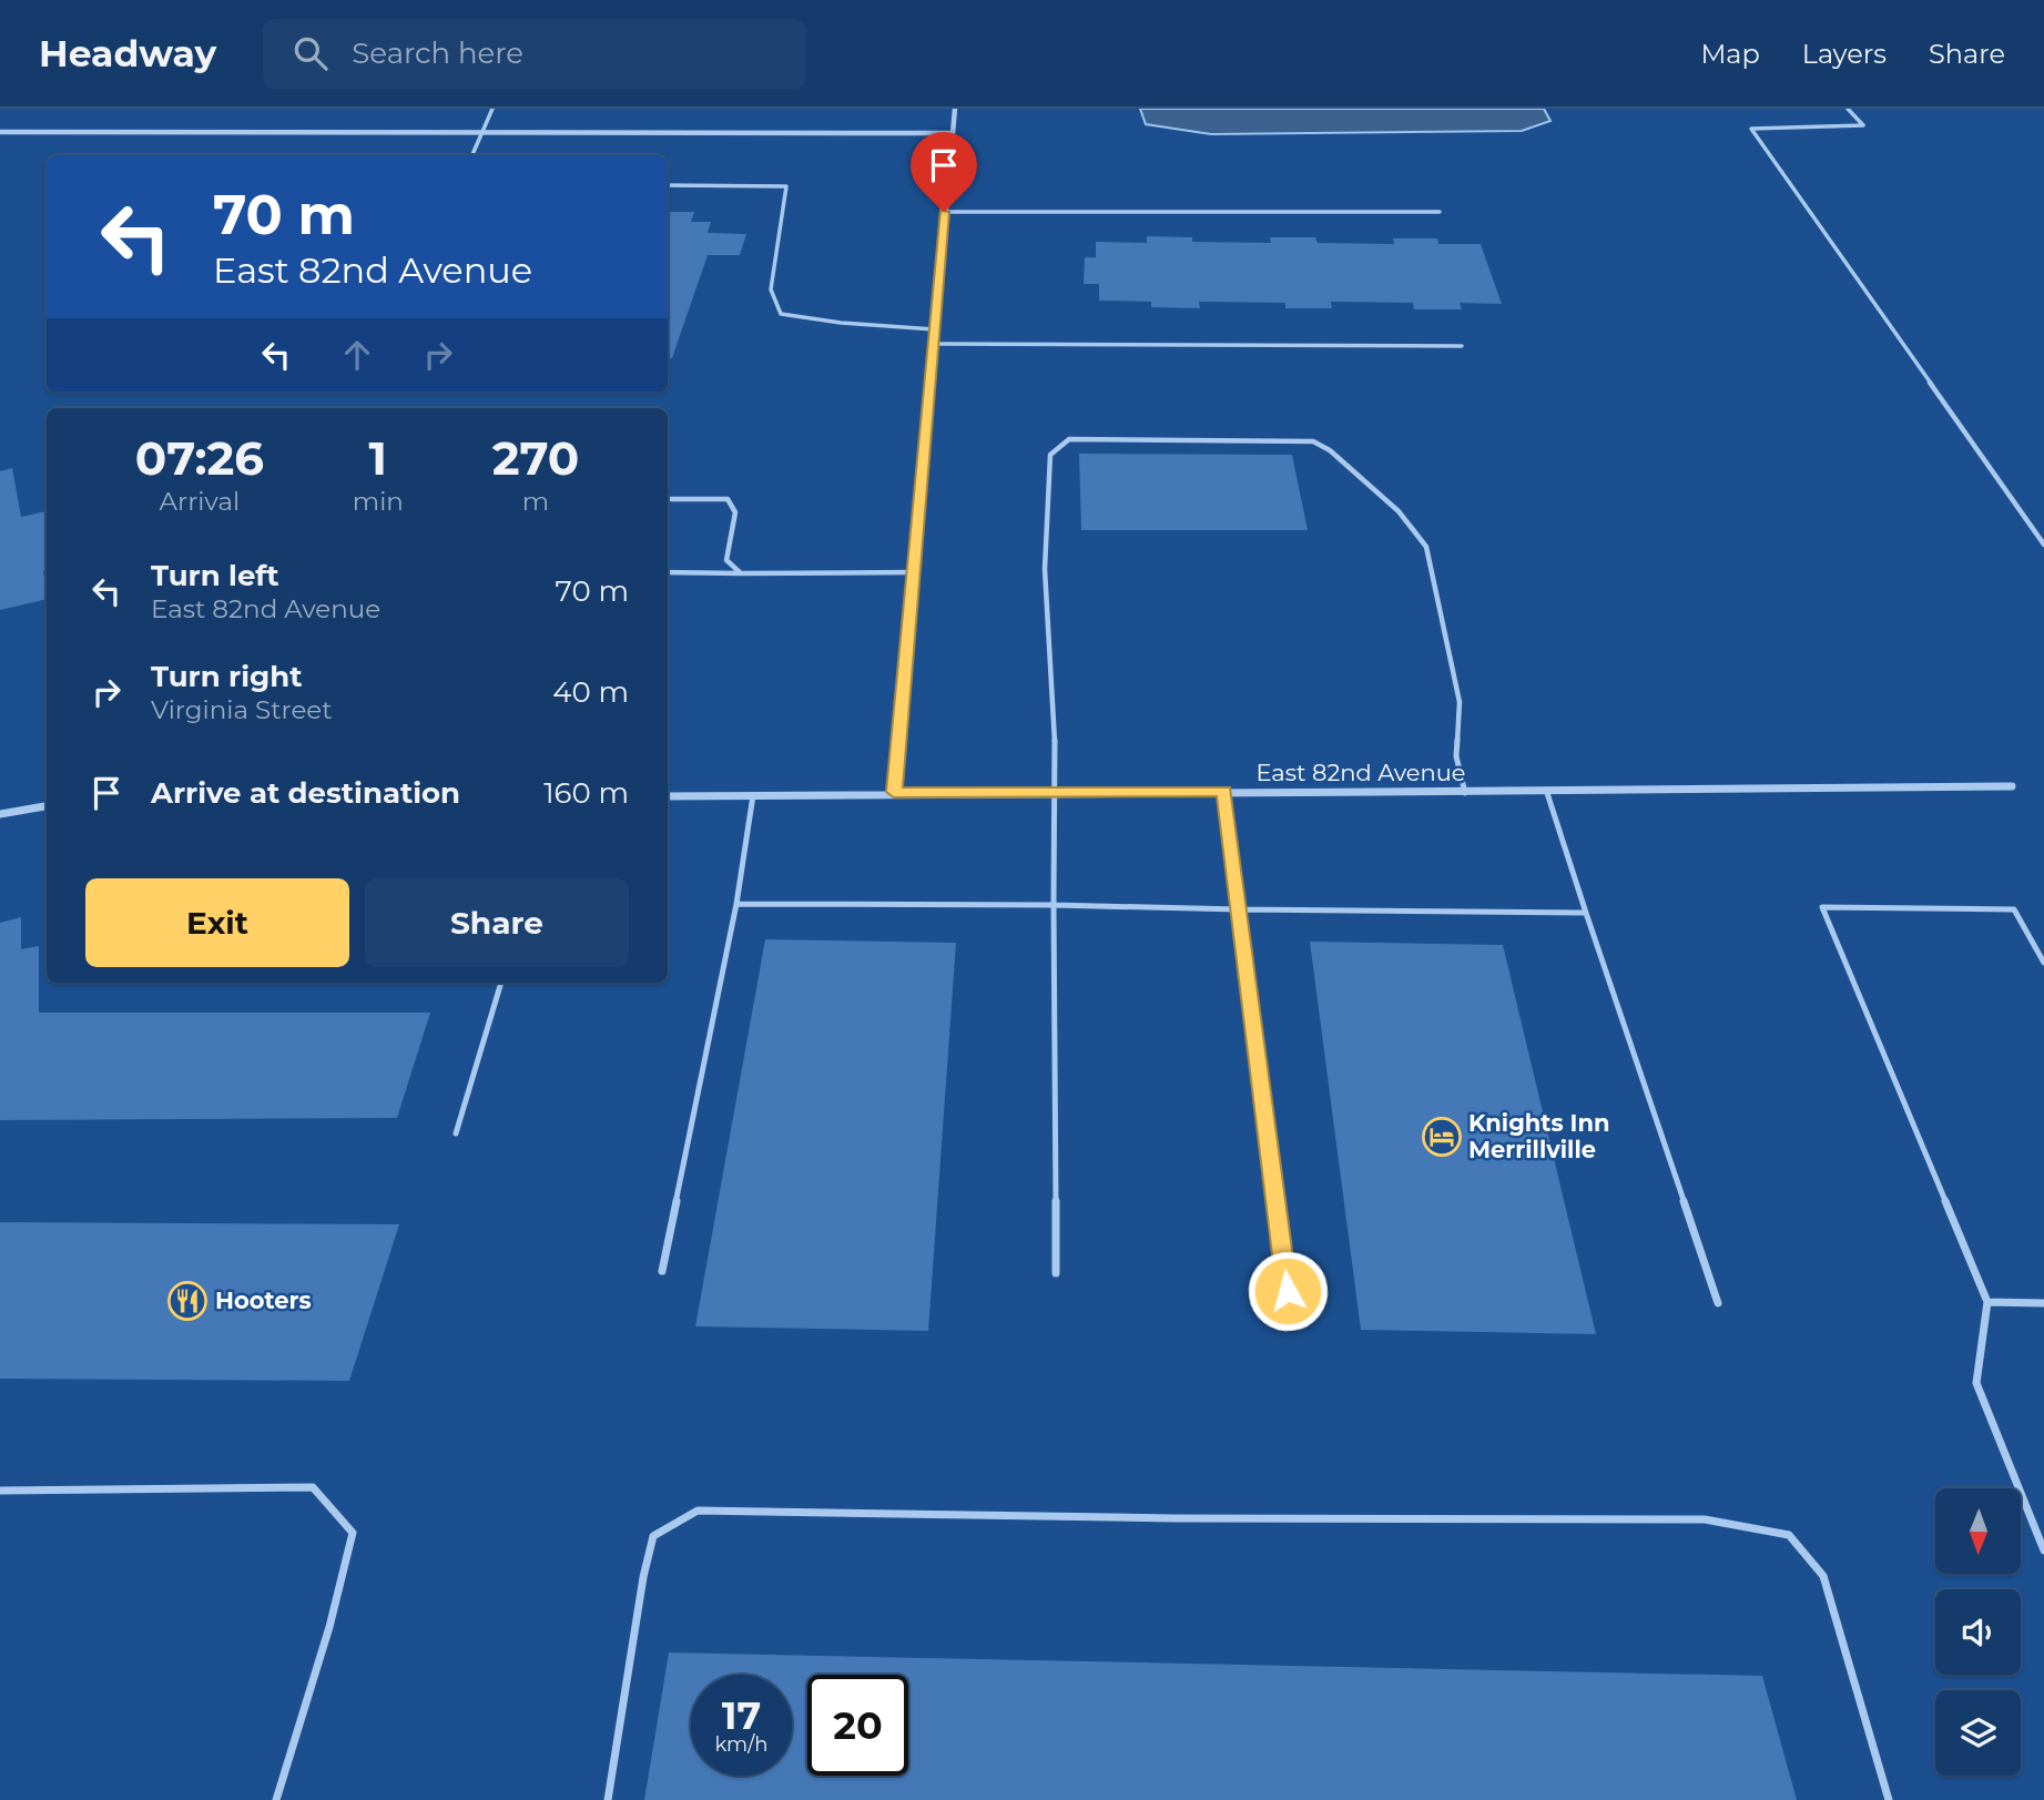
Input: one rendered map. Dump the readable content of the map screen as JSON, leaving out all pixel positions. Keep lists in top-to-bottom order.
{
  "streets": {
    "street": ["East 82nd Avenue"]
  },
  "places": {
    "hotel": ["Knights Inn Merrillville"],
    "restaurant": ["Hooters"]
  },
  "north": "bottom",
  "page": {
    "header": "Headway",
    "search": "Search here",
    "nav": ["Map", "Layers", "Share"],
    "turn": ["70 m", "East 82nd Avenue"],
    "eta": [
      "07:26",
      "Arrival",
      "1",
      "min",
      "270",
      "m"
    ],
    "list": [
      {
        "name": "Turn left",
        "note": "East 82nd Avenue",
        "value": "70 m"
      },
      {
        "name": "Turn right",
        "note": "Virginia Street",
        "value": "40 m"
      },
      {
        "name": "Arrive at destination",
        "value": "160 m"
      }
    ],
    "buttons": ["Exit", "Share"],
    "speed": "17 km/h",
    "limit": "20"
  }
}
